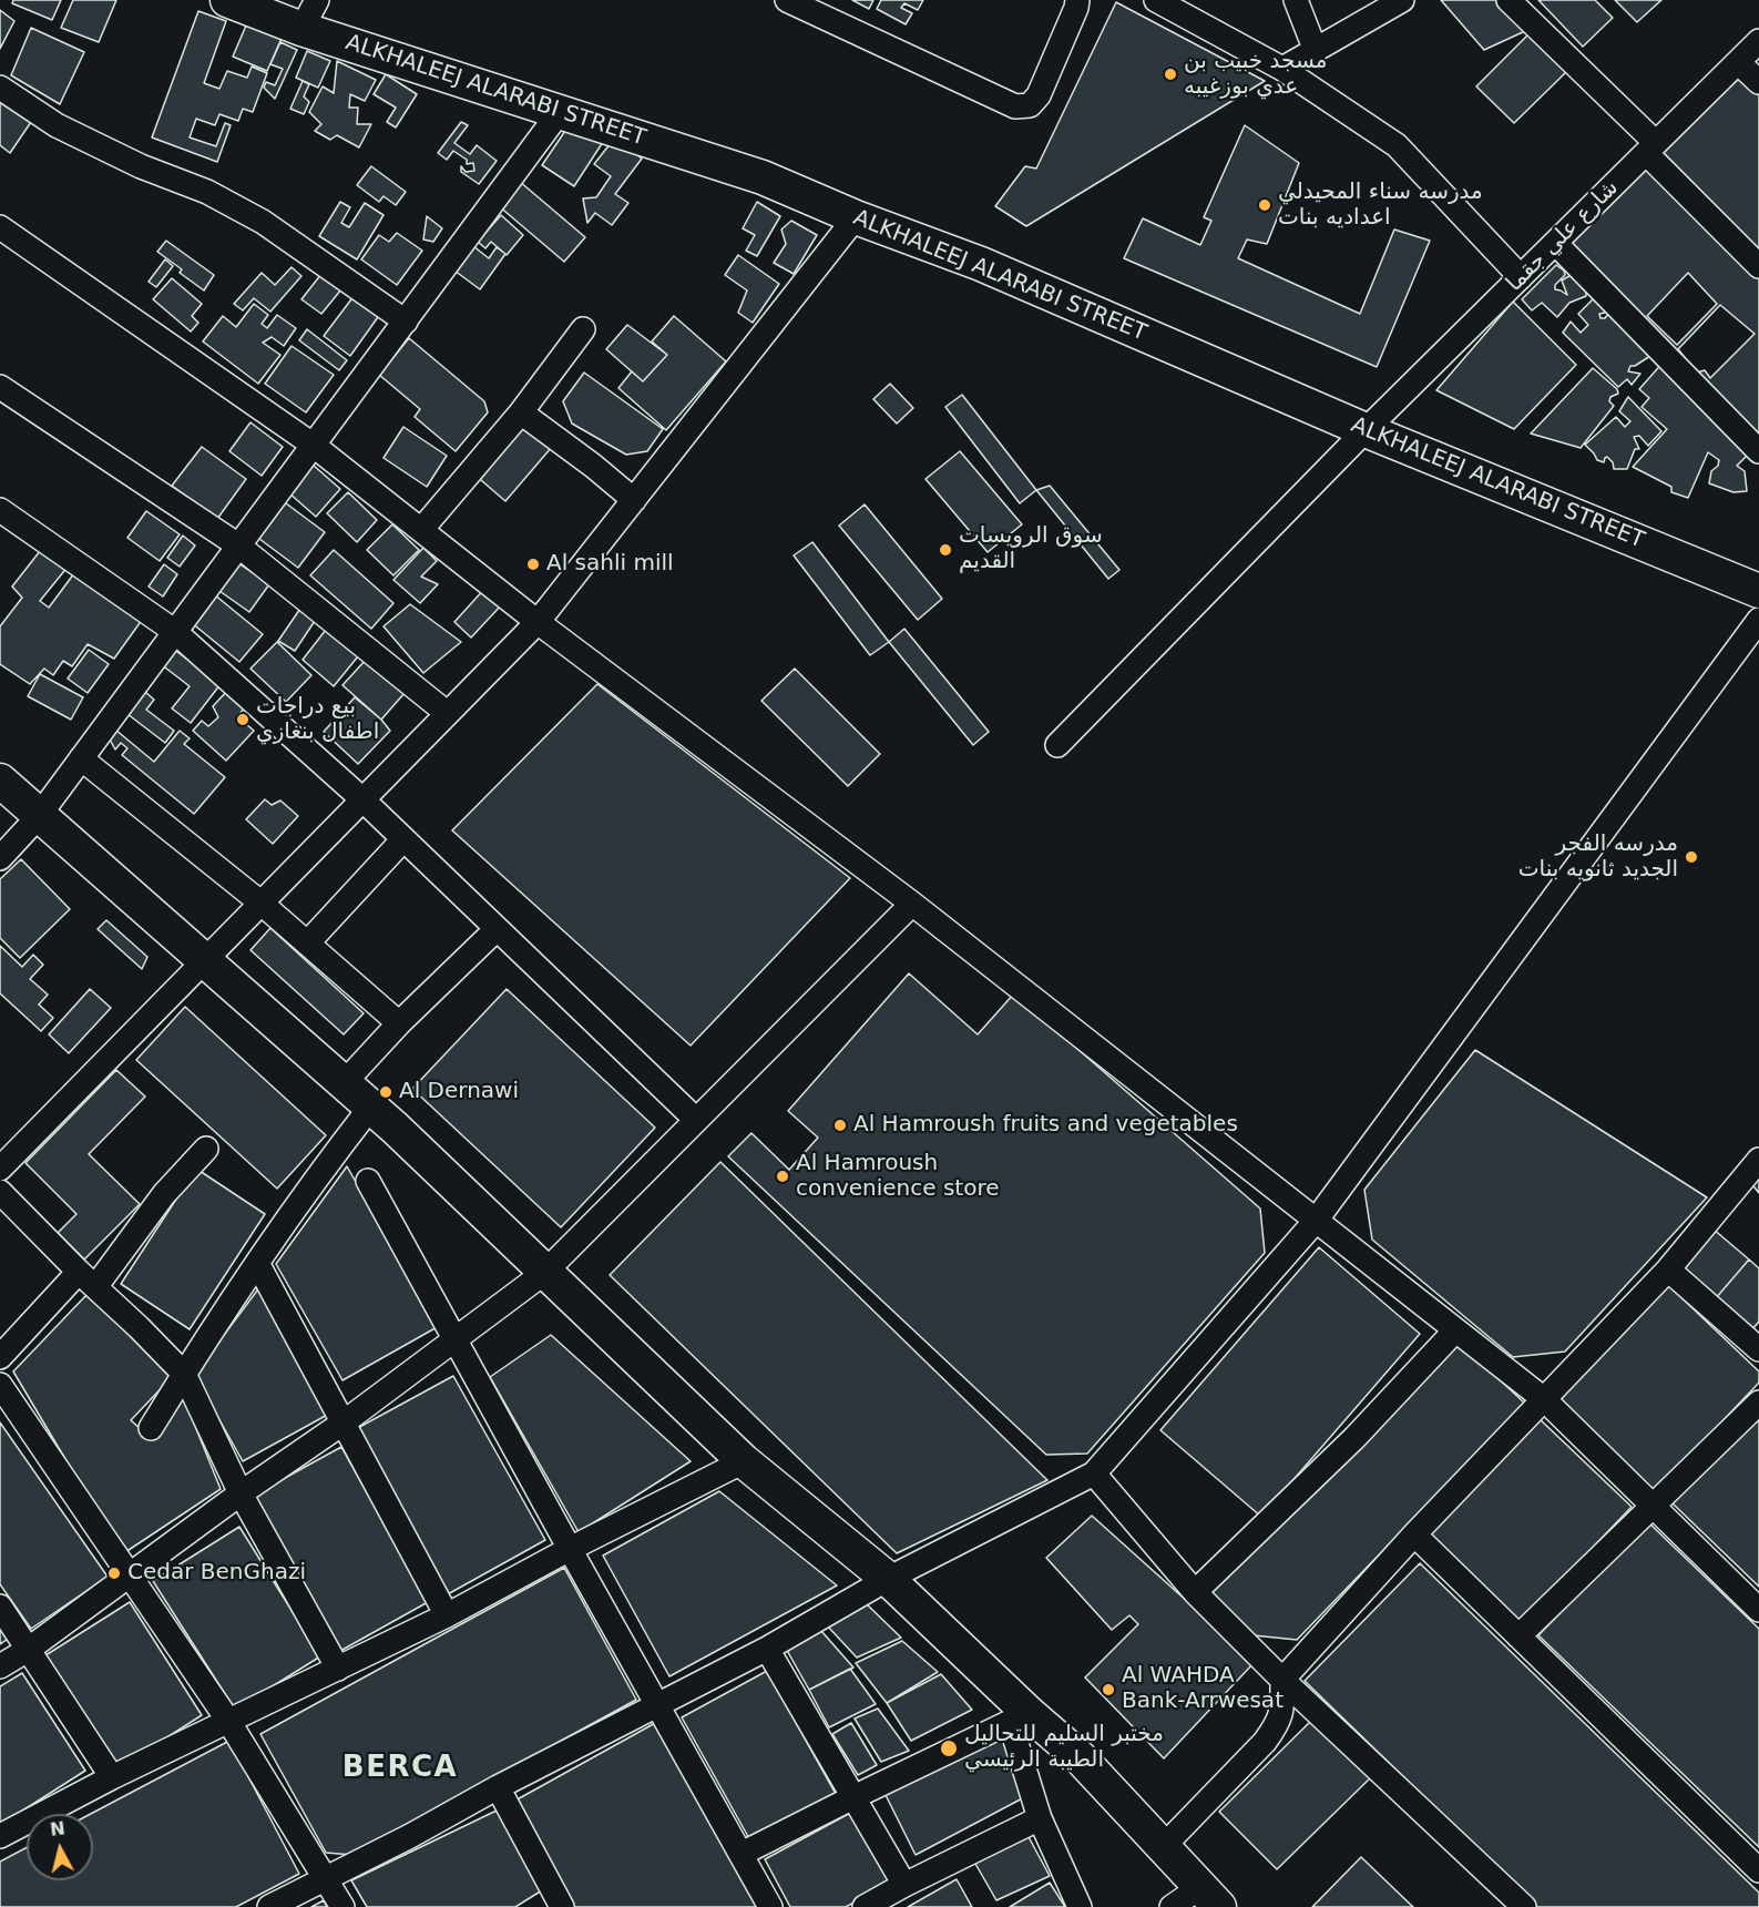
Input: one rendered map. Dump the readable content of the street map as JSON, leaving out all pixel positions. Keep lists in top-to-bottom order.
{
  "streets": {
    "main road": ["ALKHALEEJ ALARABI STREET"],
    "street": ["شارع علي جقما"]
  },
  "crossings": [
    ["ALKHALEEJ ALARABI STREET", "شارع علي جقما"]
  ],
  "districts": ["BERCA"],
  "places": [
    "مسجد خبيب بن عدي بوزغيبه",
    "مدرسه سناء المحيدلي اعداديه بنات",
    "سوق الرويسات القديم",
    "Al sahli mill",
    "بيع دراجات اطفال بنغازي",
    "مدرسه الفجر الجديد ثانويه بنات",
    "Al Dernawi",
    "Al Hamroush fruits and vegetables",
    "Al Hamroush convenience store",
    "Cedar BenGhazi",
    "Al WAHDA Bank-Arrwesat",
    "مختبر السليم للتحاليل الطيبة الرئيسي"
  ],
  "north": "top"
}
